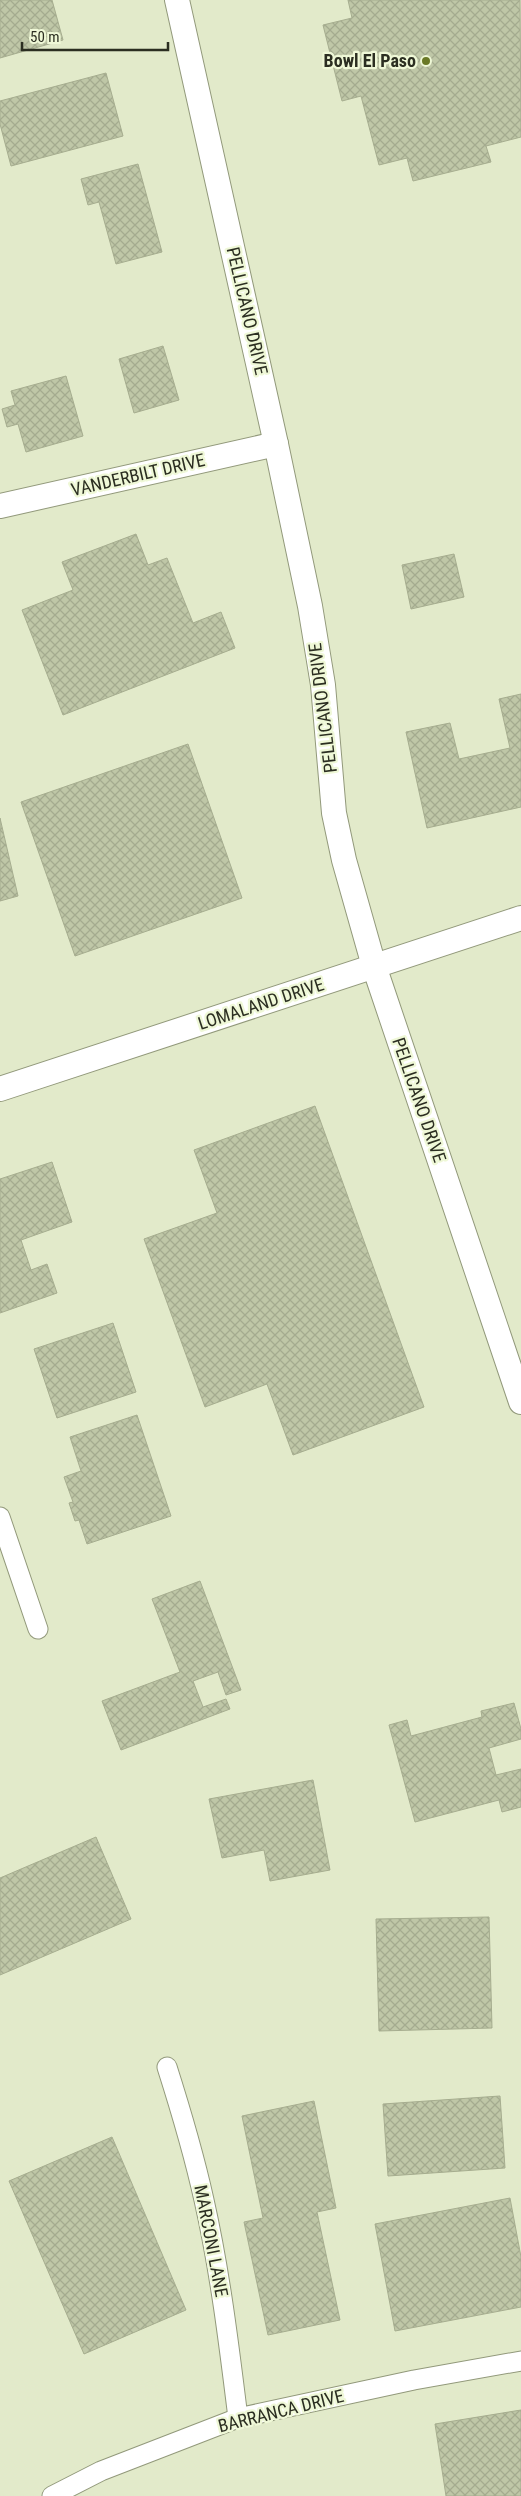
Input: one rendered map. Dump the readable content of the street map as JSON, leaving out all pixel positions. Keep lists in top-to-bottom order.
{
  "streets": {
    "street": [
      "PELLICANO DRIVE",
      "VANDERBILT DRIVE",
      "LOMALAND DRIVE",
      "MARCONI LANE",
      "BARRANCA DRIVE"
    ]
  },
  "crossings": [
    ["PELLICANO DRIVE", "VANDERBILT DRIVE"],
    ["PELLICANO DRIVE", "LOMALAND DRIVE"],
    ["MARCONI LANE", "BARRANCA DRIVE"]
  ],
  "places": ["Bowl El Paso"],
  "scale_bar": "50 m"
}
